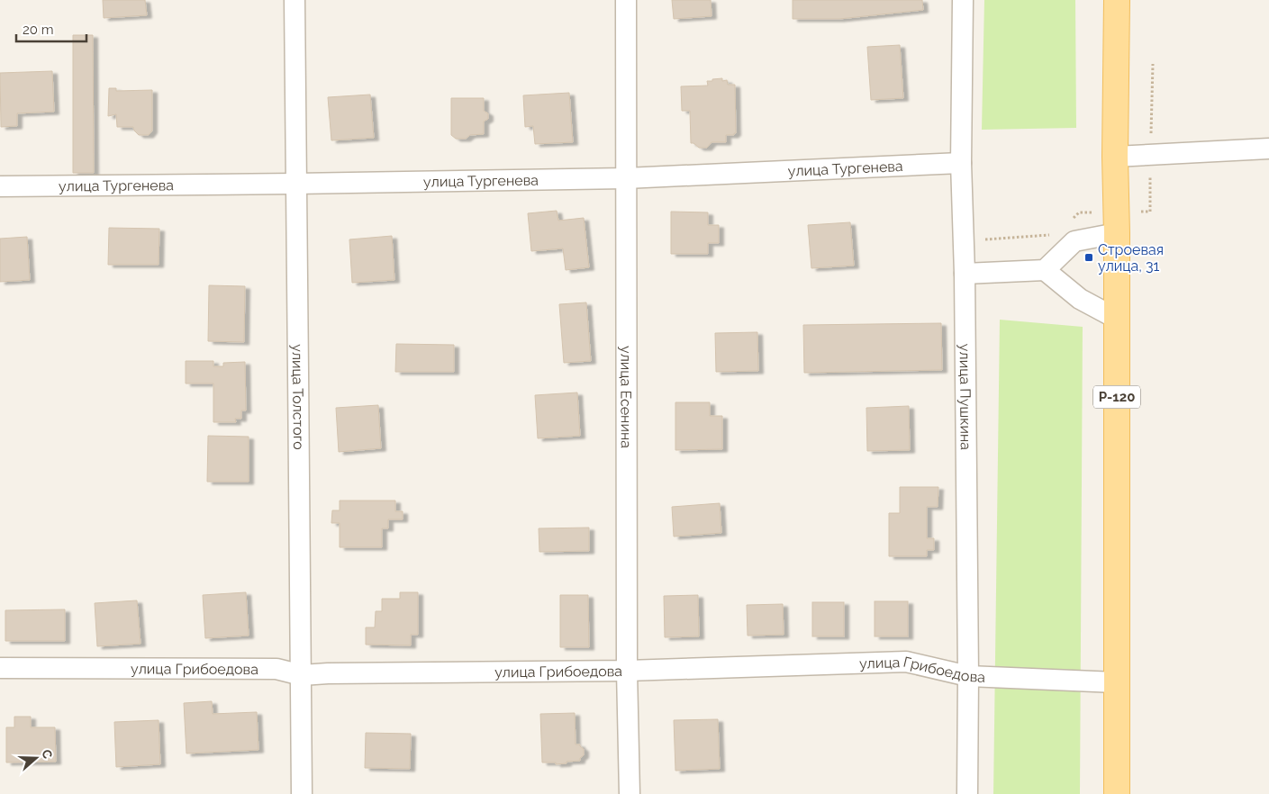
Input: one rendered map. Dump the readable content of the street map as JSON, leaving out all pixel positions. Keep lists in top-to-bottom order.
{
  "streets": {
    "main road": ["Р-120"],
    "street": [
      "улица Тургенева",
      "улица Толстого",
      "улица Есенина",
      "улица Пушкина",
      "улица Грибоедова"
    ]
  },
  "crossings": [
    ["улица Тургенева", "улица Толстого"],
    ["улица Тургенева", "улица Есенина"],
    ["улица Тургенева", "улица Пушкина"],
    ["улица Толстого", "улица Грибоедова"],
    ["улица Есенина", "улица Грибоедова"],
    ["улица Пушкина", "улица Грибоедова"],
    ["Р-120", "улица Грибоедова"]
  ],
  "places": {
    "transit": ["Строевая улица, 31"]
  },
  "scale_bar": "20 m",
  "north": "right"
}
